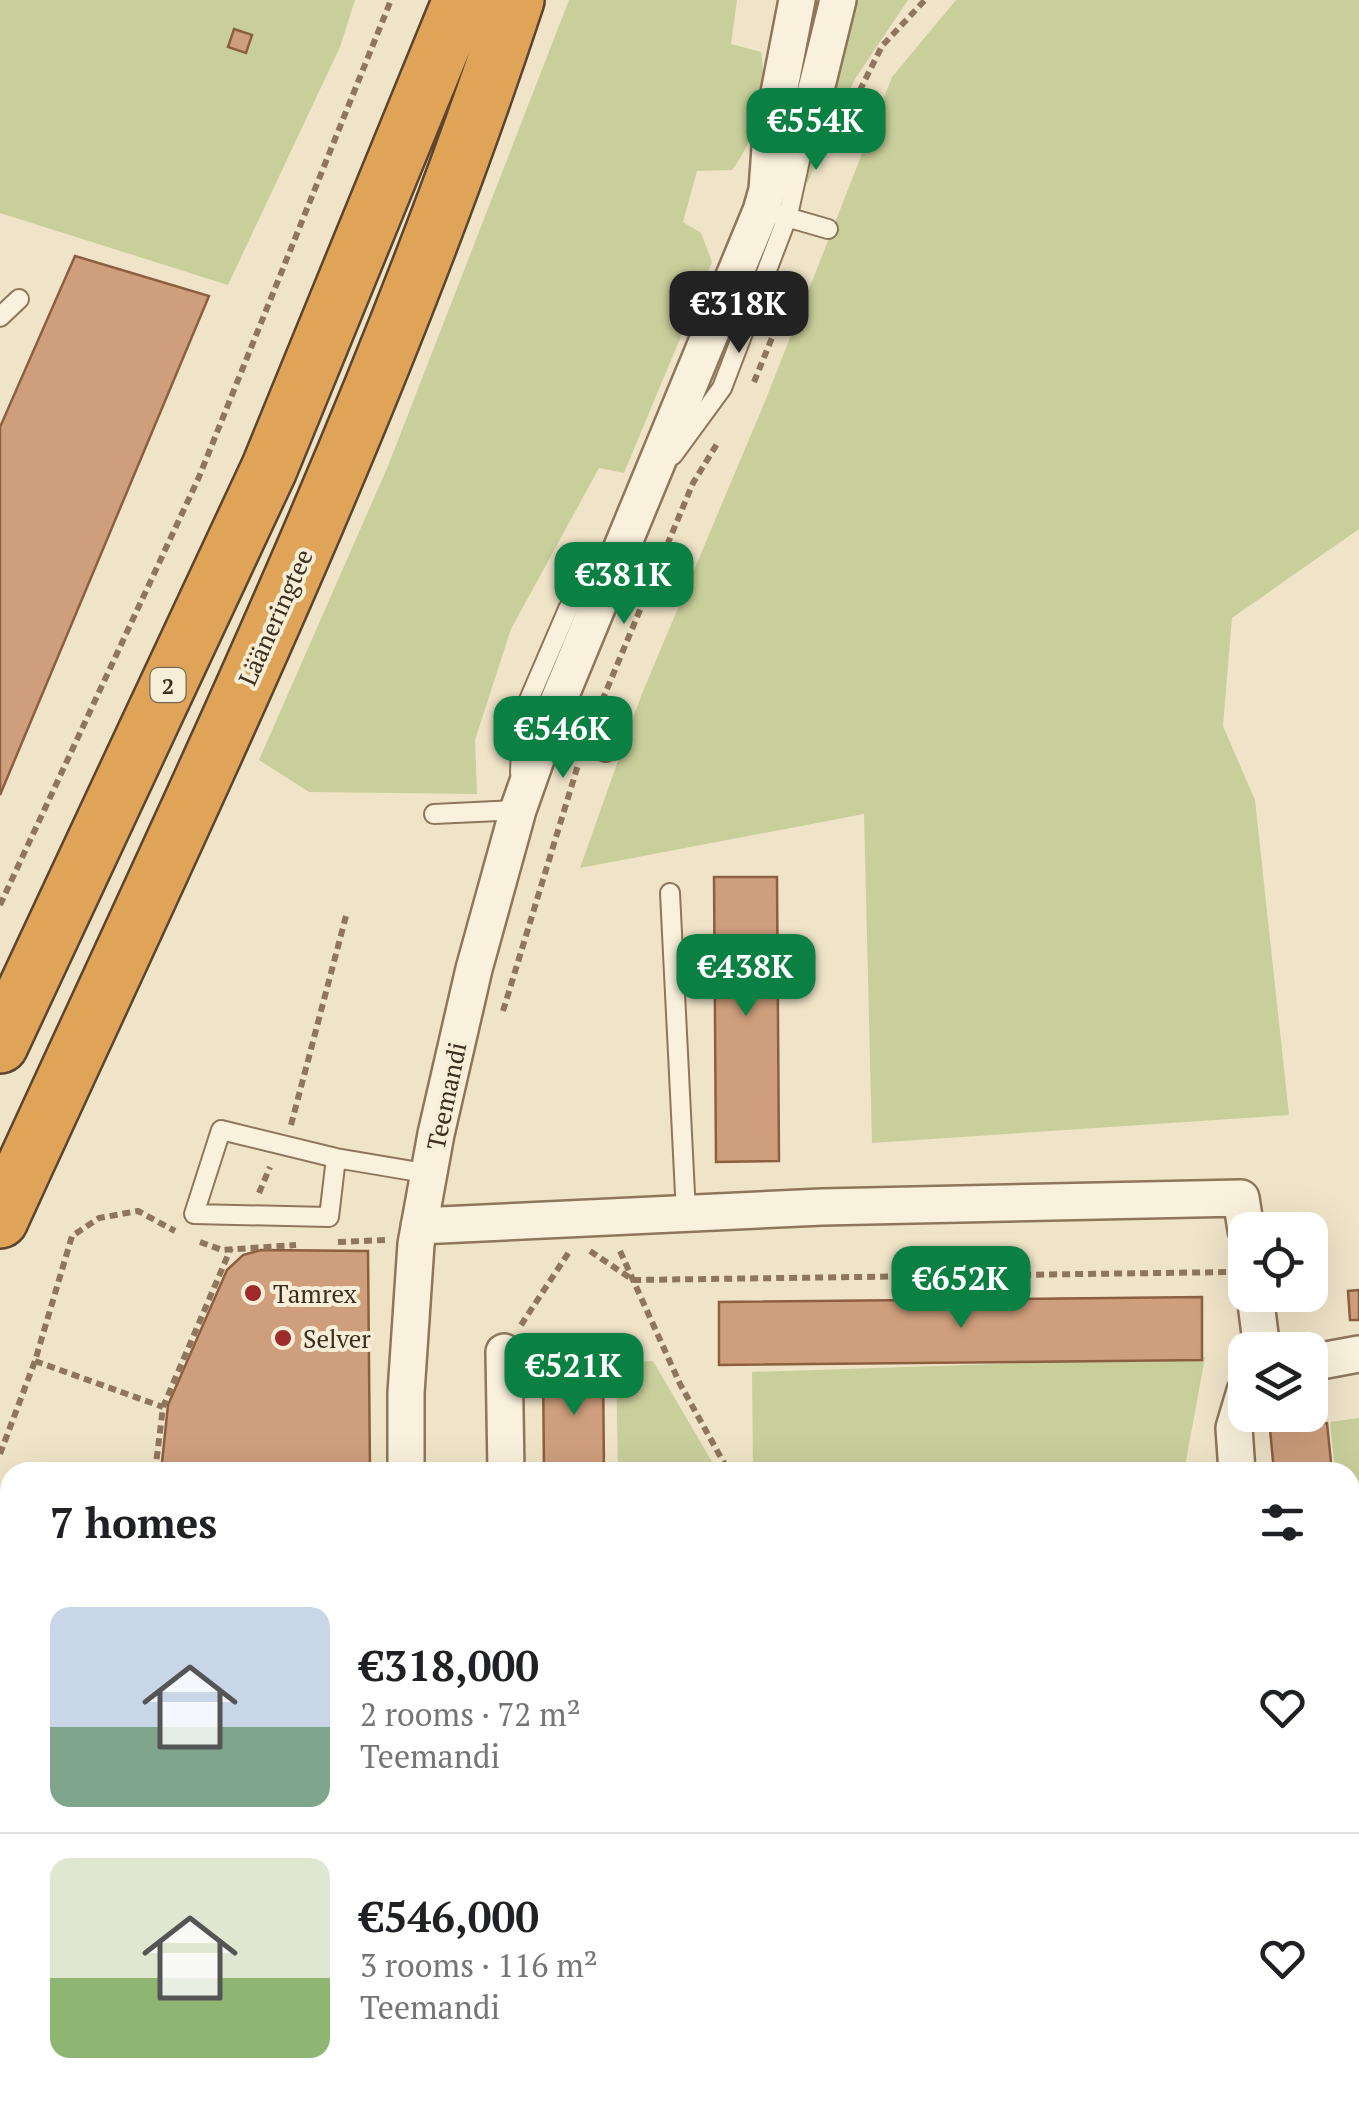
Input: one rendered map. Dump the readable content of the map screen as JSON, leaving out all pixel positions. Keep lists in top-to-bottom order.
{
  "streets": {
    "highway": ["Lääneringtee", "2"],
    "street": ["Teemandi"]
  },
  "places": ["Tamrex", "Selver"],
  "page": {
    "price": [
      "€554K",
      "€318K",
      "€381K",
      "€546K",
      "€438K",
      "€652K",
      "€521K"
    ],
    "heading": "7 homes",
    "list": [
      {
        "name": "€318,000",
        "note": "2 rooms · 72 m² · Teemandi"
      },
      {
        "name": "€546,000",
        "note": "3 rooms · 116 m² · Teemandi"
      }
    ]
  }
}
